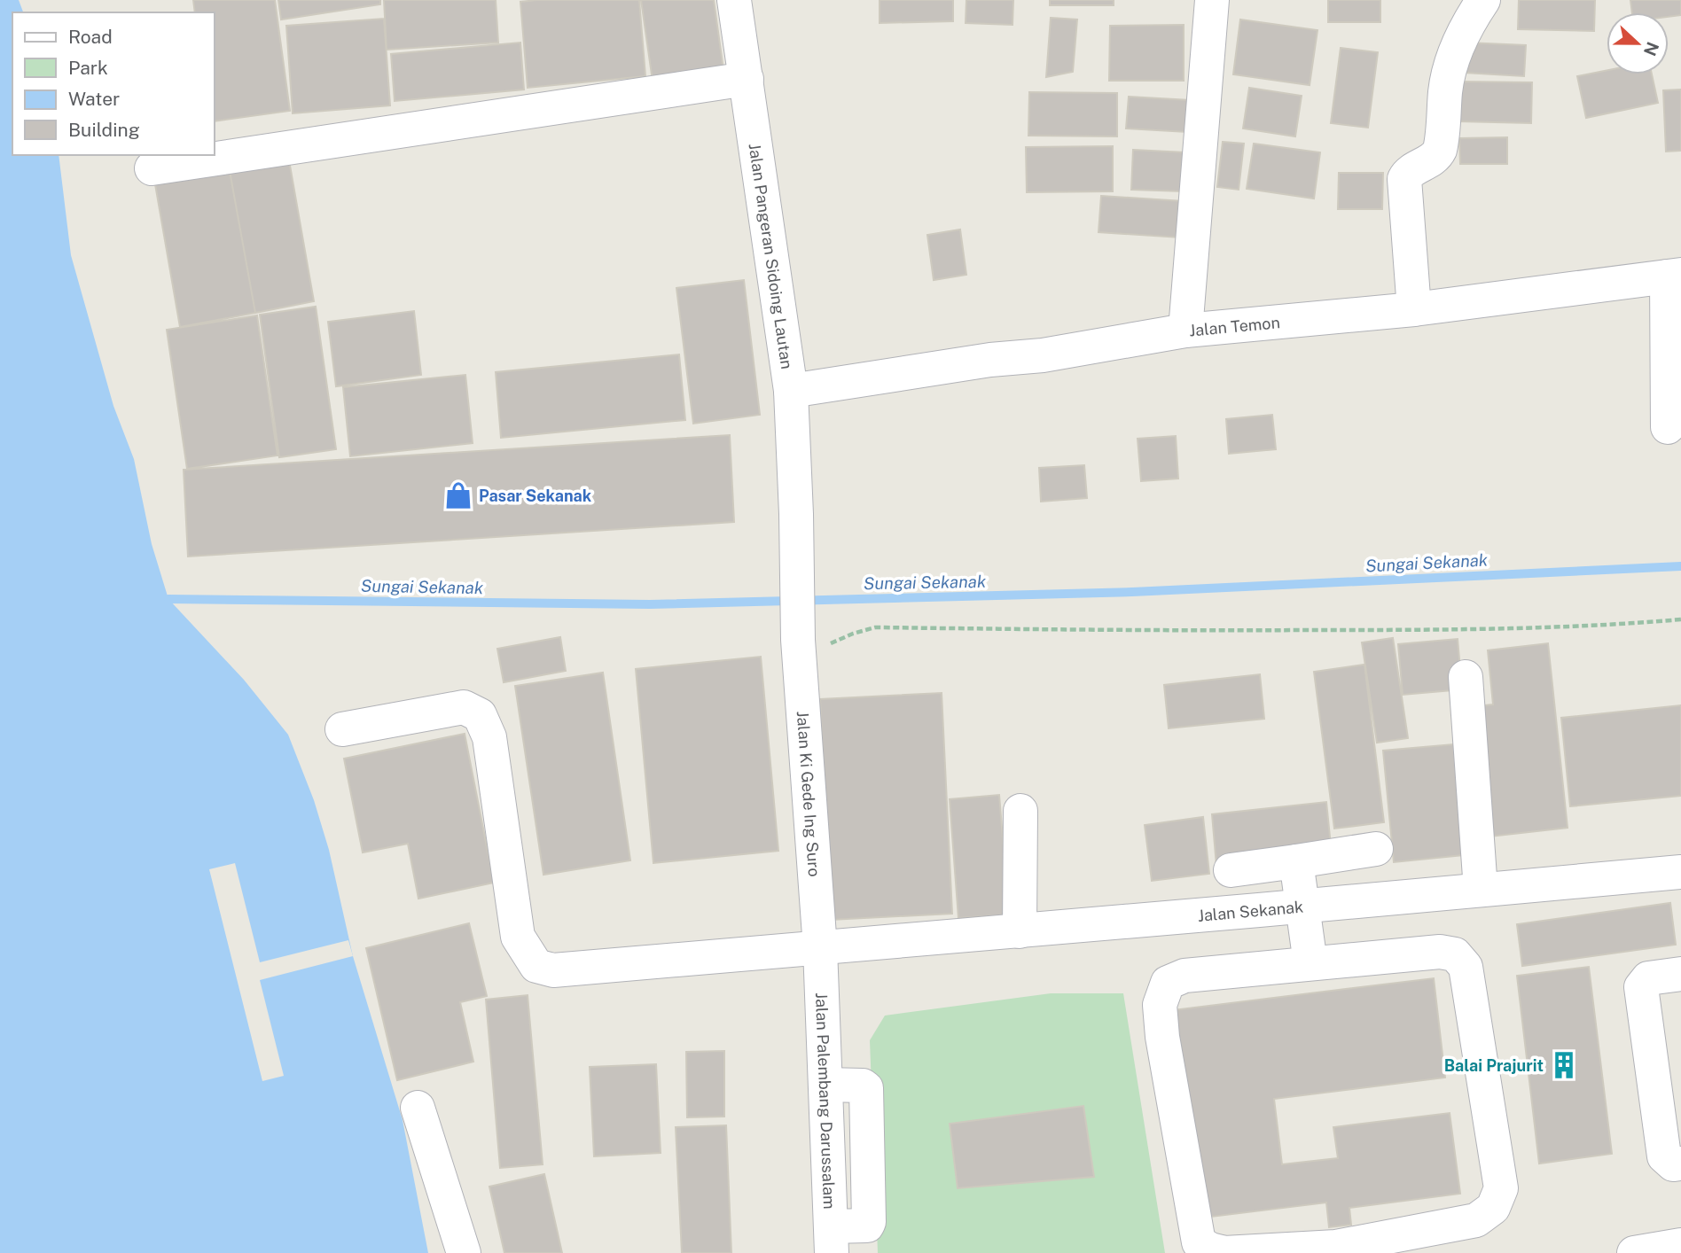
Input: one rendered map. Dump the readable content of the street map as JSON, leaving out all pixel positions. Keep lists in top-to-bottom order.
{
  "streets": {
    "street": [
      "Jalan Pangeran Sidoing Lautan",
      "Jalan Temon",
      "Jalan Ki Gede Ing Suro",
      "Jalan Sekanak",
      "Jalan Palembang Darussalam"
    ]
  },
  "crossings": [
    ["Jalan Pangeran Sidoing Lautan", "Jalan Temon"],
    ["Jalan Pangeran Sidoing Lautan", "Jalan Ki Gede Ing Suro"],
    ["Jalan Ki Gede Ing Suro", "Jalan Sekanak"],
    ["Jalan Ki Gede Ing Suro", "Jalan Palembang Darussalam"],
    ["Jalan Sekanak", "Jalan Palembang Darussalam"]
  ],
  "water": ["Sungai Sekanak"],
  "places": {
    "shop": ["Pasar Sekanak"],
    "building": ["Balai Prajurit"]
  },
  "legend": [
    "Road",
    "Park",
    "Water",
    "Building"
  ],
  "north": "right"
}
